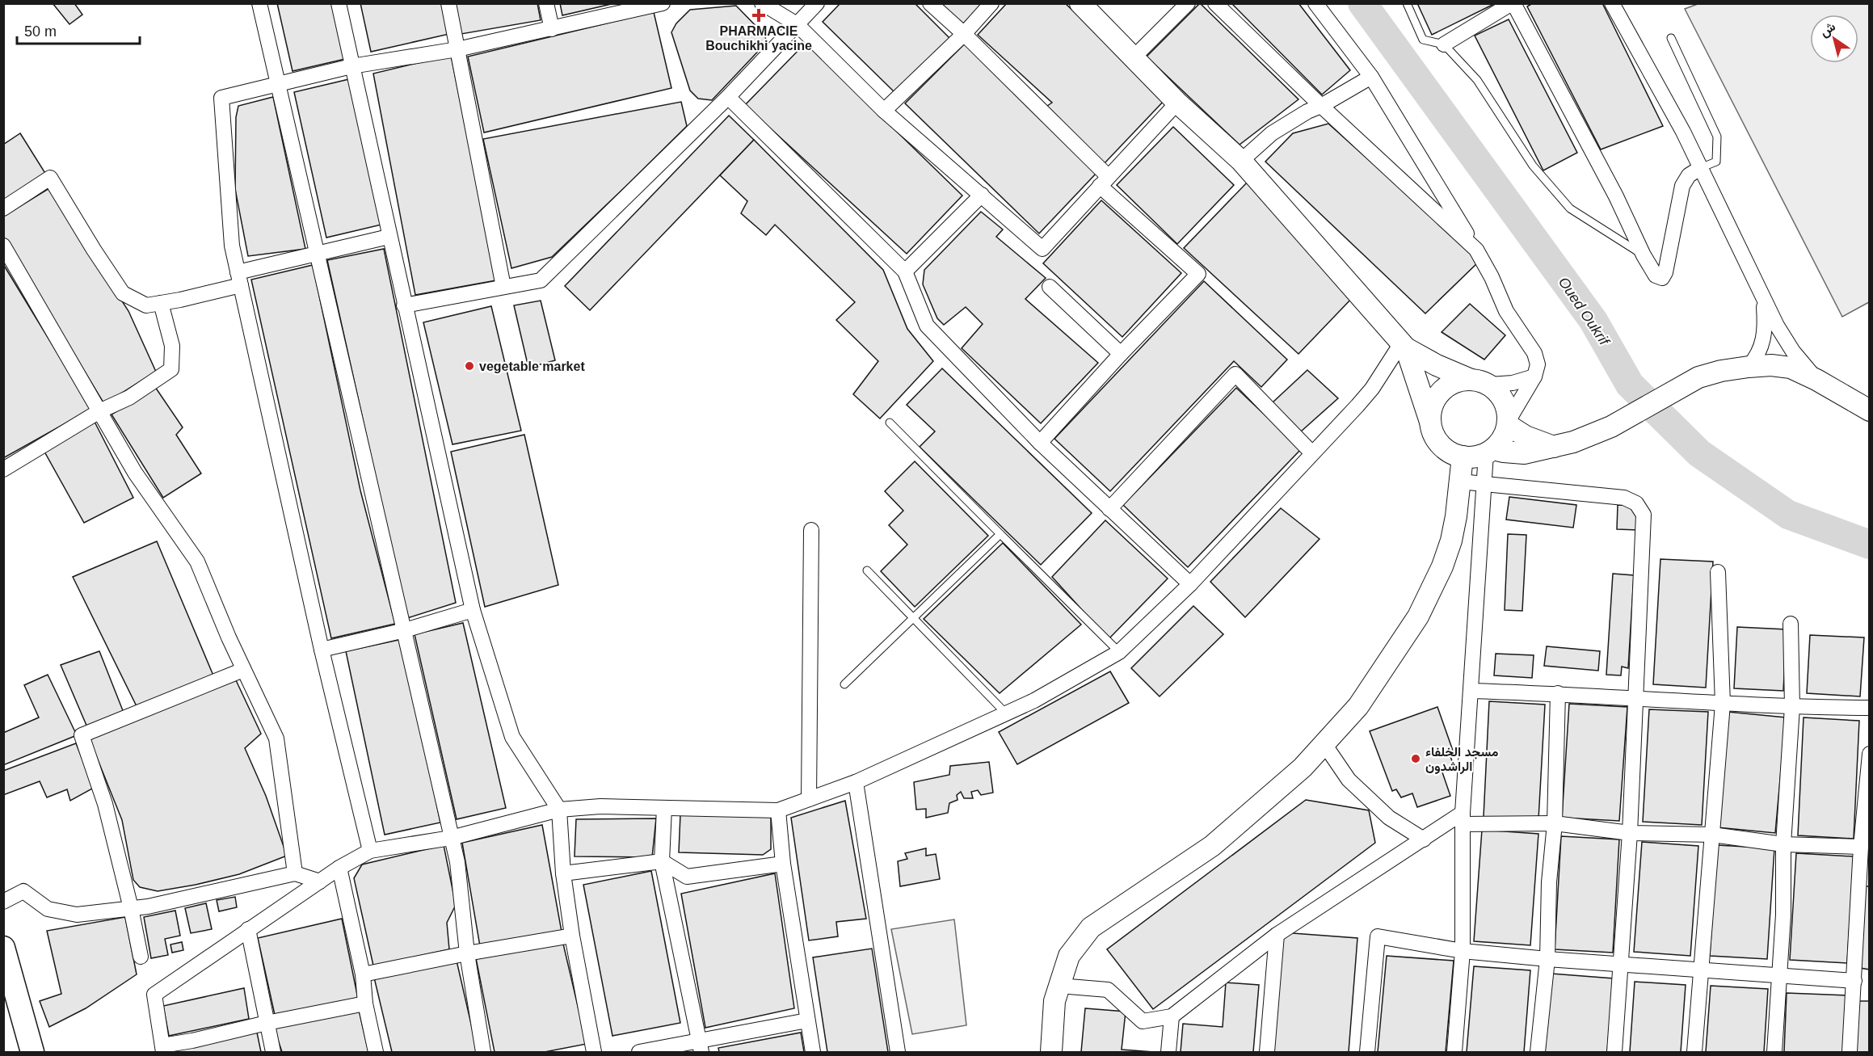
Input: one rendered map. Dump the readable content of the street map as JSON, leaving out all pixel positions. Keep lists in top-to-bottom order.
{
  "water": ["Oued Oukrif"],
  "places": {
    "health": ["PHARMACIE Bouchikhi yacine"],
    "other": ["vegetable market", "مسجد الخلفاء الراشدون"]
  },
  "scale_bar": "50 m",
  "north": "top left"
}
